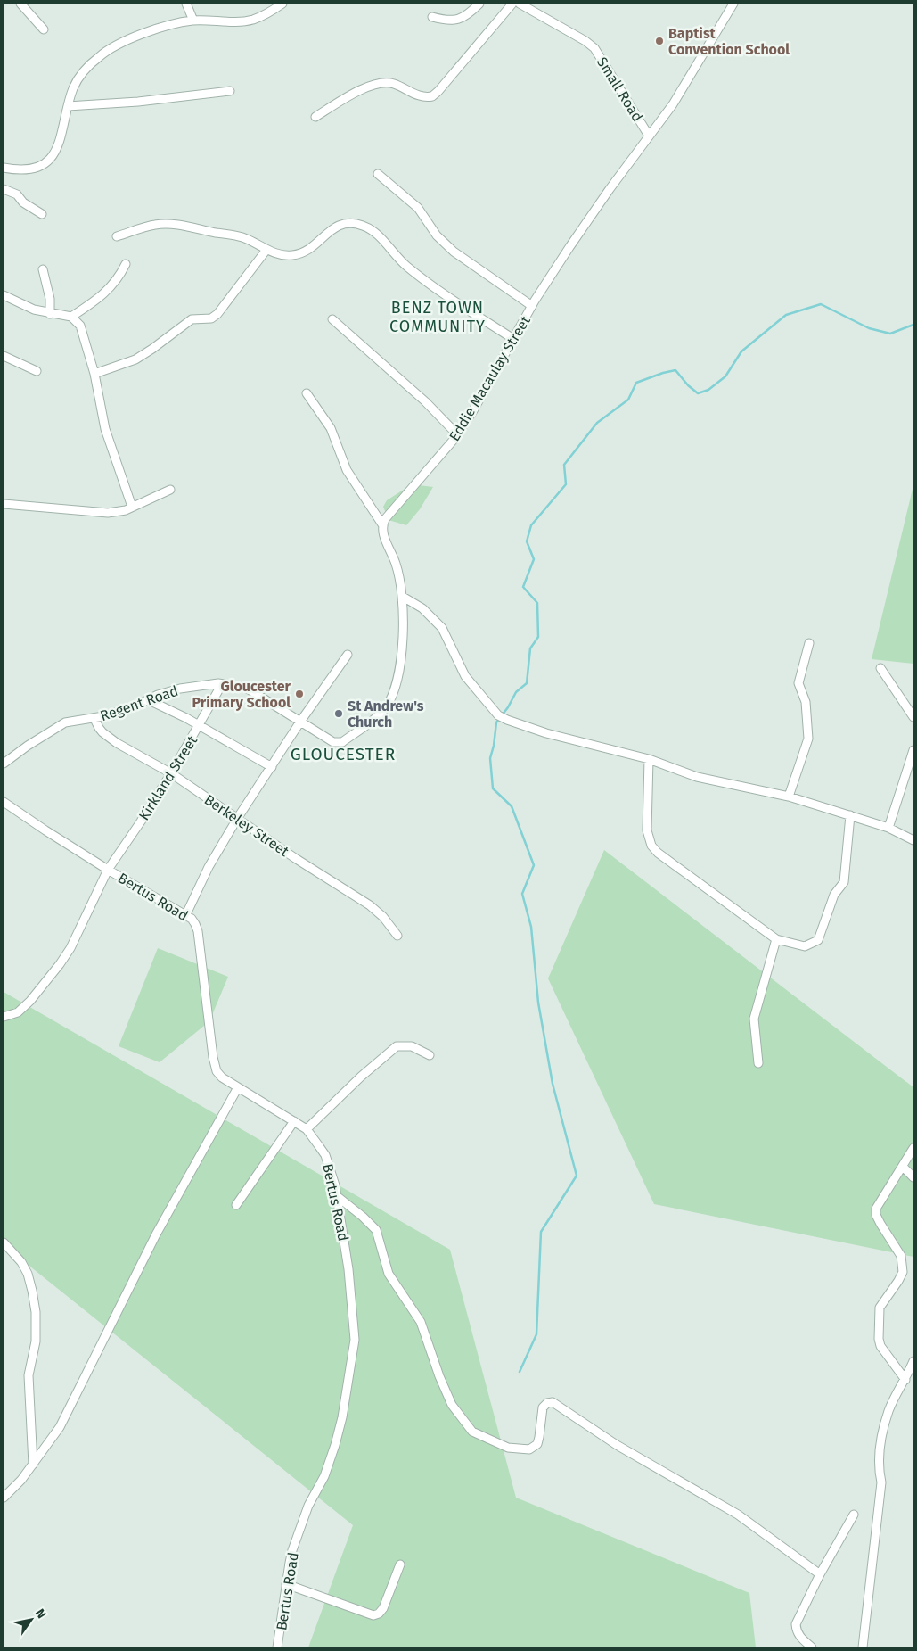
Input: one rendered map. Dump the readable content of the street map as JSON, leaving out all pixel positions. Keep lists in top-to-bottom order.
{
  "streets": {
    "street": [
      "Small Road",
      "Eddie Macaulay Street",
      "Regent Road",
      "Kirkland Street",
      "Berkeley Street",
      "Bertus Road"
    ]
  },
  "crossings": [
    ["Small Road", "Eddie Macaulay Street"],
    ["Regent Road", "Kirkland Street"],
    ["Regent Road", "Berkeley Street"],
    ["Kirkland Street", "Berkeley Street"],
    ["Kirkland Street", "Bertus Road"]
  ],
  "districts": ["BENZ TOWN COMMUNITY", "GLOUCESTER"],
  "places": ["Baptist Convention School", "Gloucester Primary School", "St Andrew's Church"],
  "north": "top right"
}
